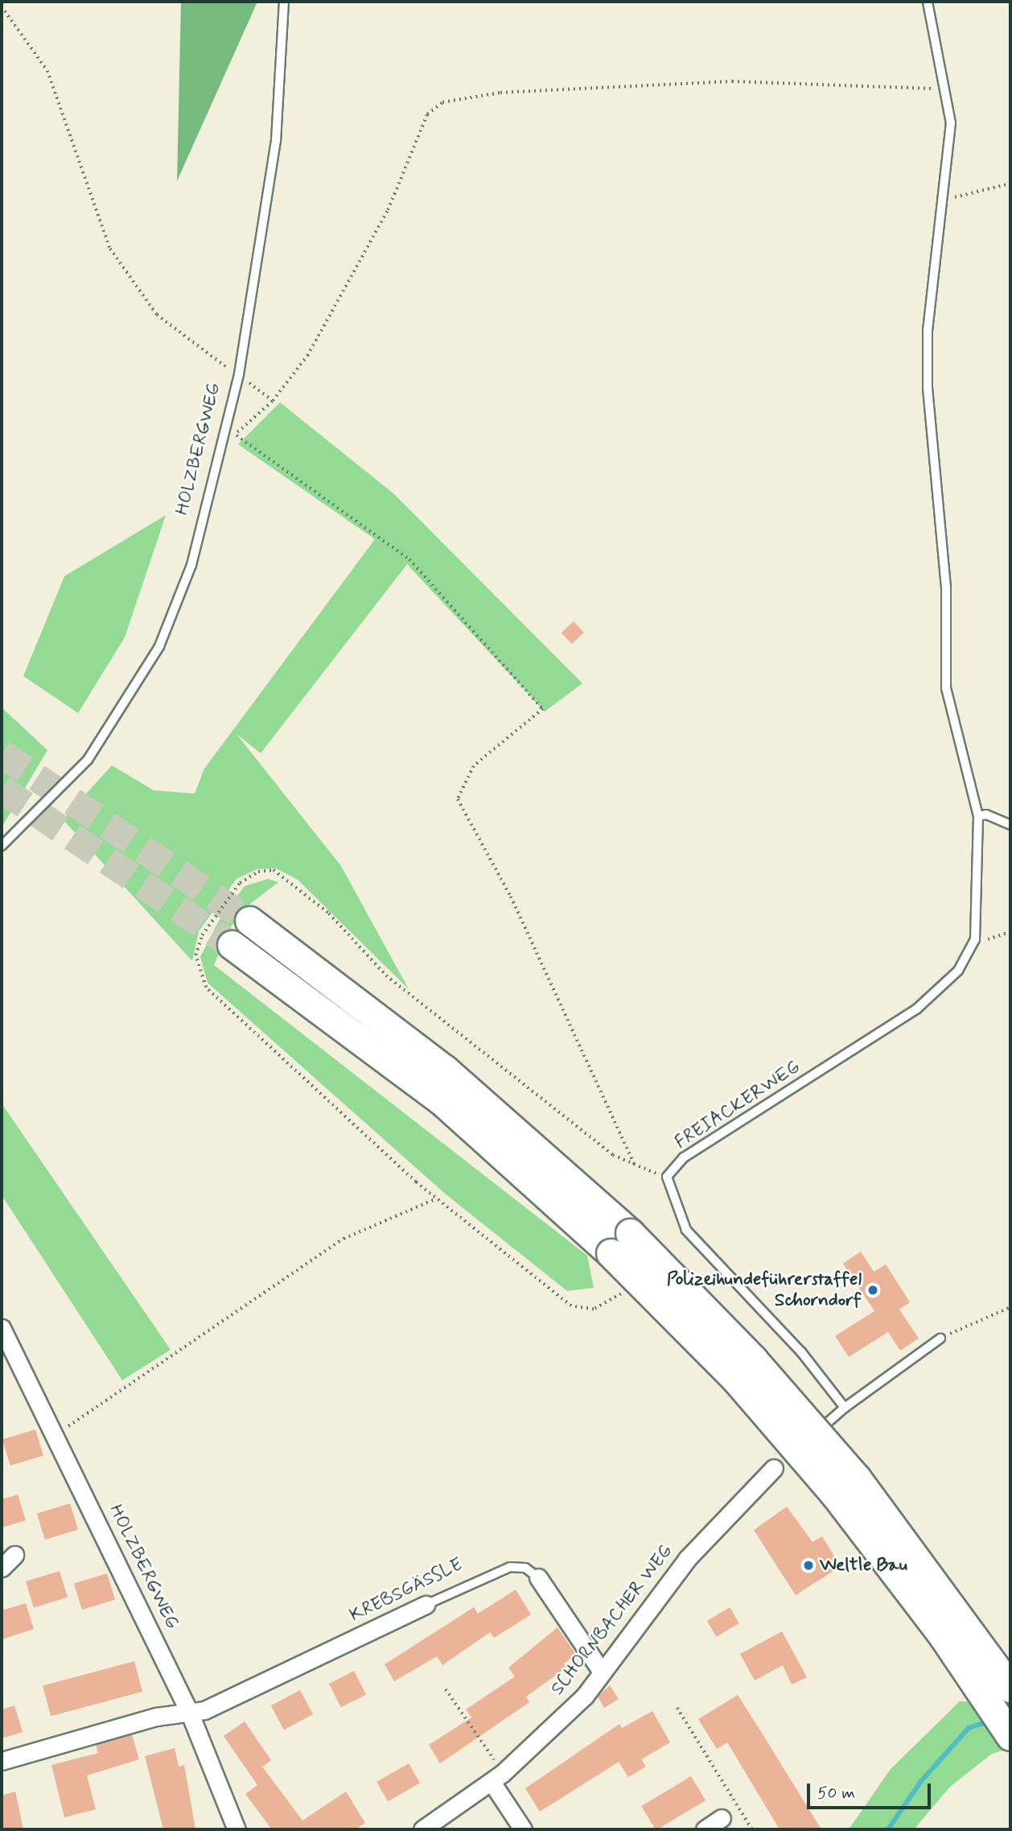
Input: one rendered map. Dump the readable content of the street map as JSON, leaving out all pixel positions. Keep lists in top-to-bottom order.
{
  "streets": {
    "street": ["HOLZBERGWEG", "KREBSGÄSSLE", "SCHORNBACHER WEG"],
    "lane": ["FREIACKERWEG"]
  },
  "crossings": [
    ["HOLZBERGWEG", "KREBSGÄSSLE"],
    ["KREBSGÄSSLE", "SCHORNBACHER WEG"]
  ],
  "places": ["Polizeihundeführerstaffel Schorndorf", "Weltle Bau"],
  "scale_bar": "50 m"
}
